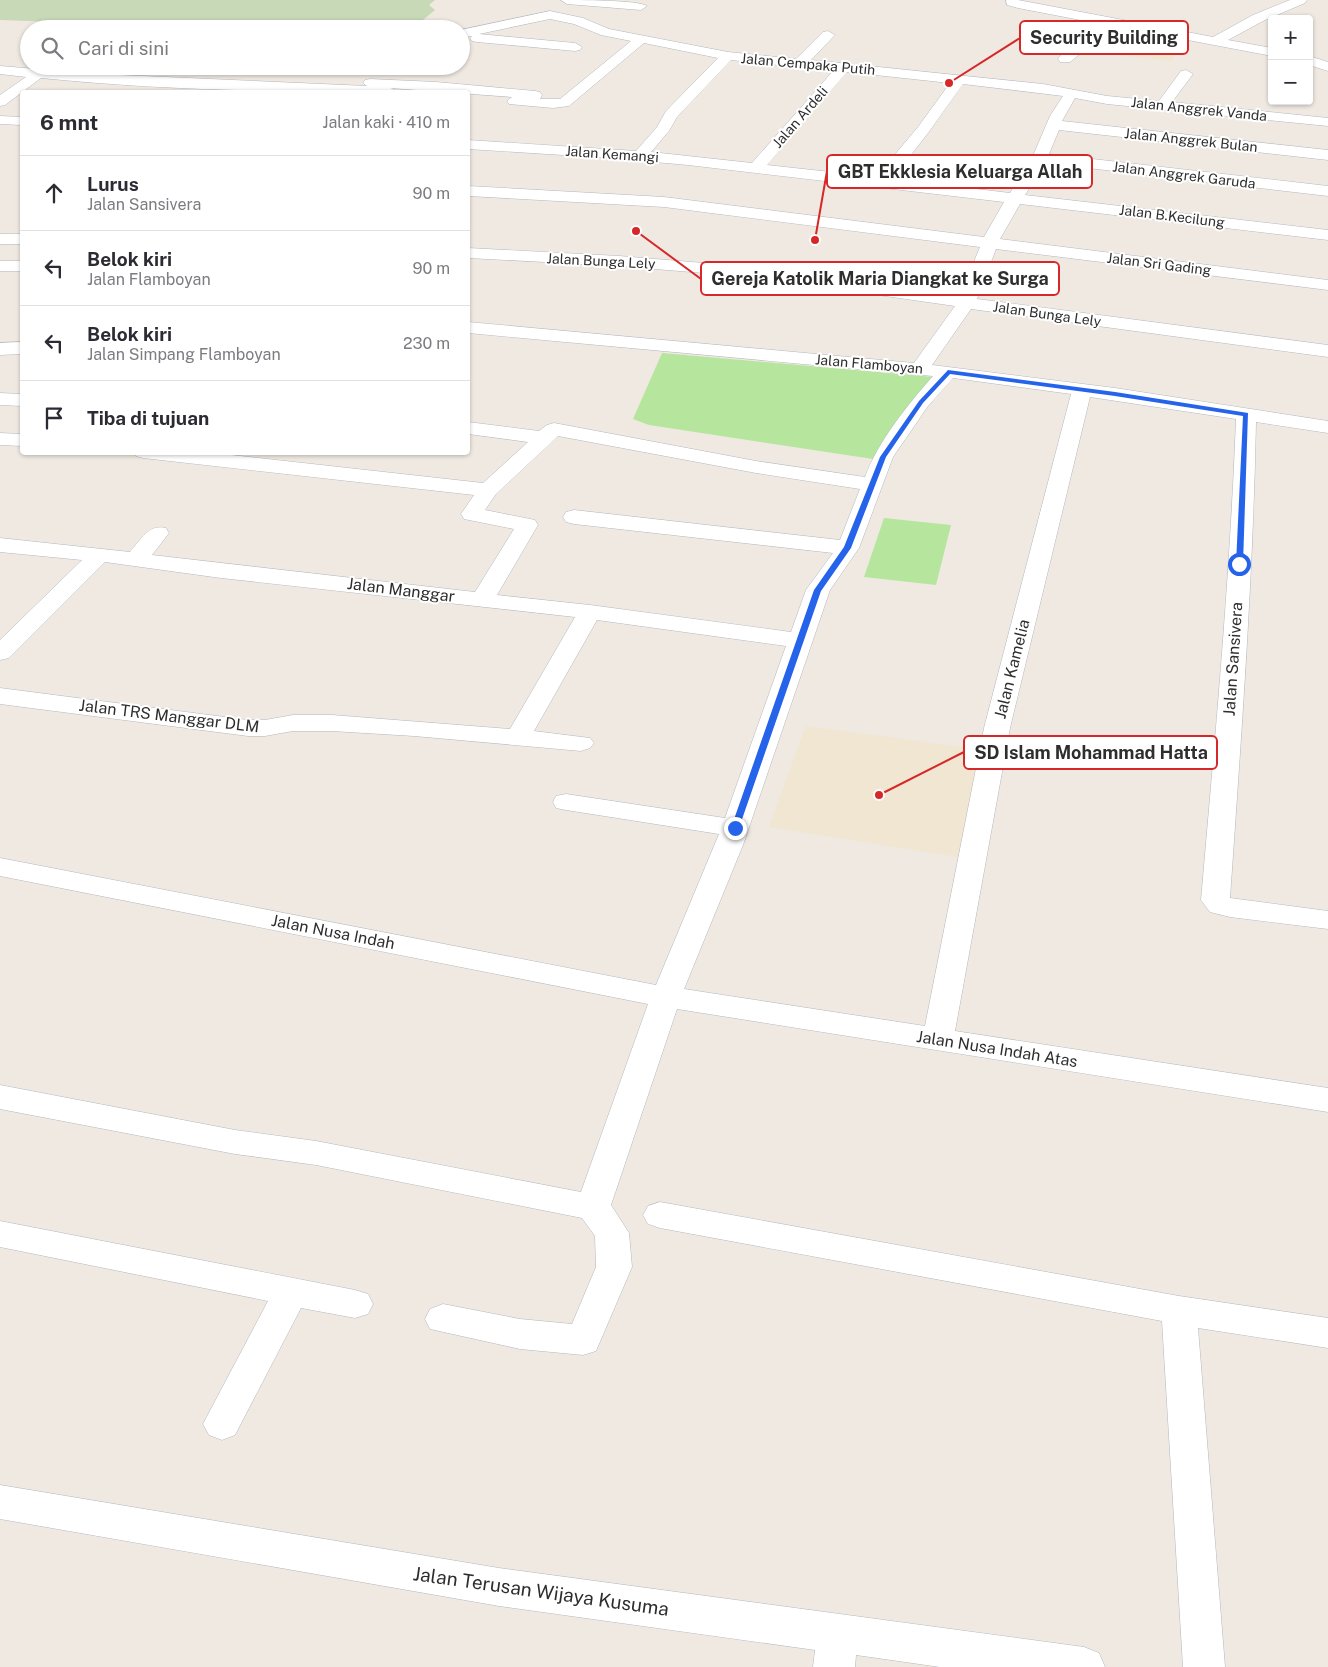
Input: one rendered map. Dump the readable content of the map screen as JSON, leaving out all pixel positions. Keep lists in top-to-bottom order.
{
  "streets": {
    "street": [
      "Jalan Cempaka Putih",
      "Jalan Anggrek Vanda",
      "Jalan Ardeli",
      "Jalan Anggrek Bulan",
      "Jalan Kemangi",
      "Jalan Anggrek Garuda",
      "Jalan B.Kecilung",
      "Jalan Bunga Lely",
      "Jalan Sri Gading",
      "Jalan Flamboyan",
      "Jalan Manggar",
      "Jalan Sansivera",
      "Jalan Kamelia",
      "Jalan TRS Manggar DLM",
      "Jalan Nusa Indah",
      "Jalan Nusa Indah Atas",
      "Jalan Terusan Wijaya Kusuma"
    ]
  },
  "crossings": [
    ["Jalan Cempaka Putih", "Jalan Anggrek Vanda"],
    ["Jalan Cempaka Putih", "Jalan Ardeli"],
    ["Jalan Ardeli", "Jalan Kemangi"],
    ["Jalan Kemangi", "Jalan B.Kecilung"],
    ["Jalan Flamboyan", "Jalan Sansivera"],
    ["Jalan Flamboyan", "Jalan Kamelia"],
    ["Jalan Kamelia", "Jalan Nusa Indah Atas"],
    ["Jalan Nusa Indah", "Jalan Nusa Indah Atas"]
  ],
  "places": [
    "Security Building",
    "Gereja Katolik Maria Diangkat ke Surga",
    "GBT Ekklesia Keluarga Allah",
    "SD Islam Mohammad Hatta"
  ],
  "page": {
    "map_buttons": ["+", "−"],
    "search": "Cari di sini",
    "heading": ["6 mnt", "Jalan kaki · 410 m"],
    "list": [
      ["Lurus", "Jalan Sansivera", "90 m"],
      ["Belok kiri", "Jalan Flamboyan", "90 m"],
      ["Belok kiri", "Jalan Simpang Flamboyan", "230 m"],
      "Tiba di tujuan"
    ]
  }
}
